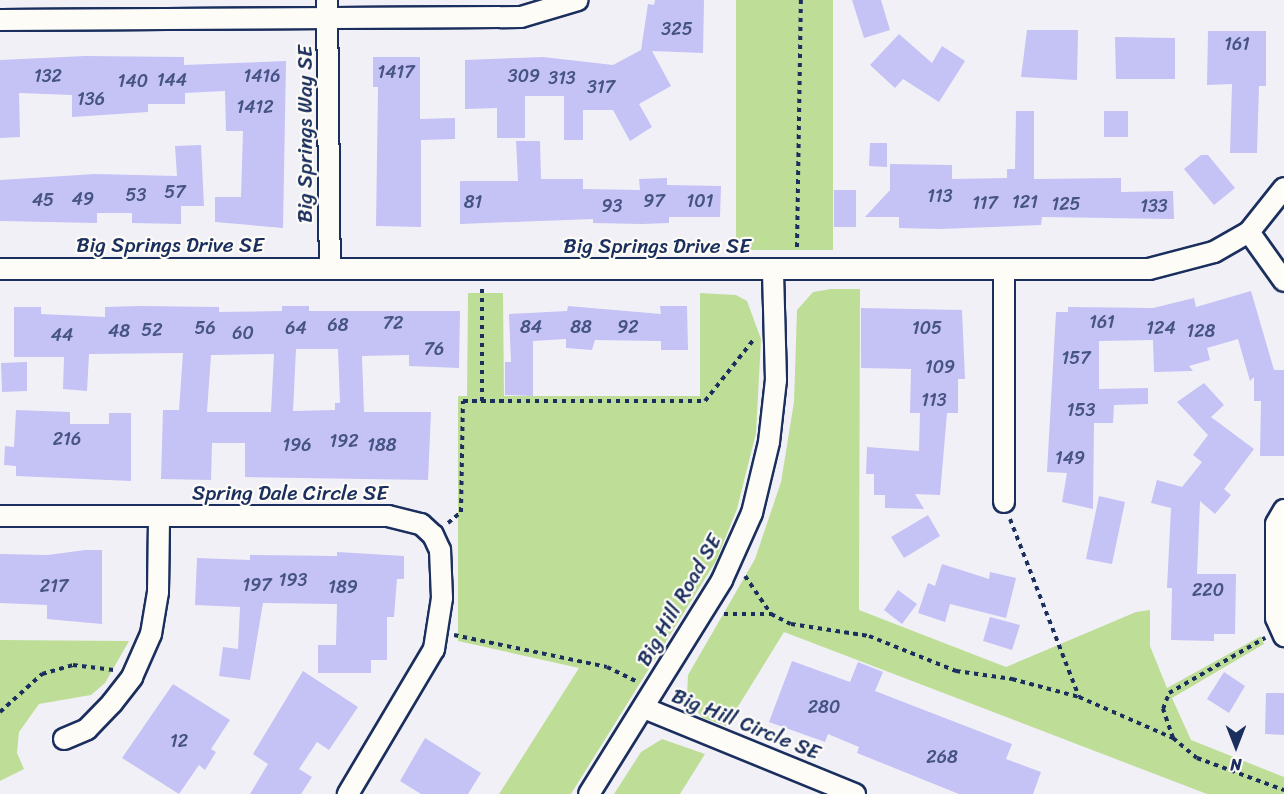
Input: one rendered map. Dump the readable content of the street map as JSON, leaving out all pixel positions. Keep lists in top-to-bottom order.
{
  "streets": {
    "street": [
      "Big Springs Way SE",
      "Big Springs Drive SE",
      "Spring Dale Circle SE",
      "Big Hill Road SE",
      "Big Hill Circle SE"
    ]
  },
  "crossings": [
    ["Big Springs Way SE", "Big Springs Drive SE"],
    ["Big Springs Drive SE", "Big Hill Road SE"],
    ["Big Hill Road SE", "Big Hill Circle SE"]
  ],
  "house_numbers": [
    "325",
    "161",
    "1417",
    "132",
    "1416",
    "309",
    "313",
    "144",
    "140",
    "317",
    "136",
    "1412",
    "57",
    "53",
    "113",
    "49",
    "45",
    "97",
    "101",
    "81",
    "121",
    "117",
    "125",
    "93",
    "133",
    "161",
    "72",
    "68",
    "84",
    "88",
    "92",
    "56",
    "64",
    "105",
    "124",
    "52",
    "48",
    "128",
    "60",
    "44",
    "76",
    "157",
    "109",
    "113",
    "153",
    "216",
    "192",
    "196",
    "188",
    "149",
    "193",
    "197",
    "217",
    "189",
    "220",
    "280",
    "12",
    "268"
  ],
  "north": "bottom"
}
